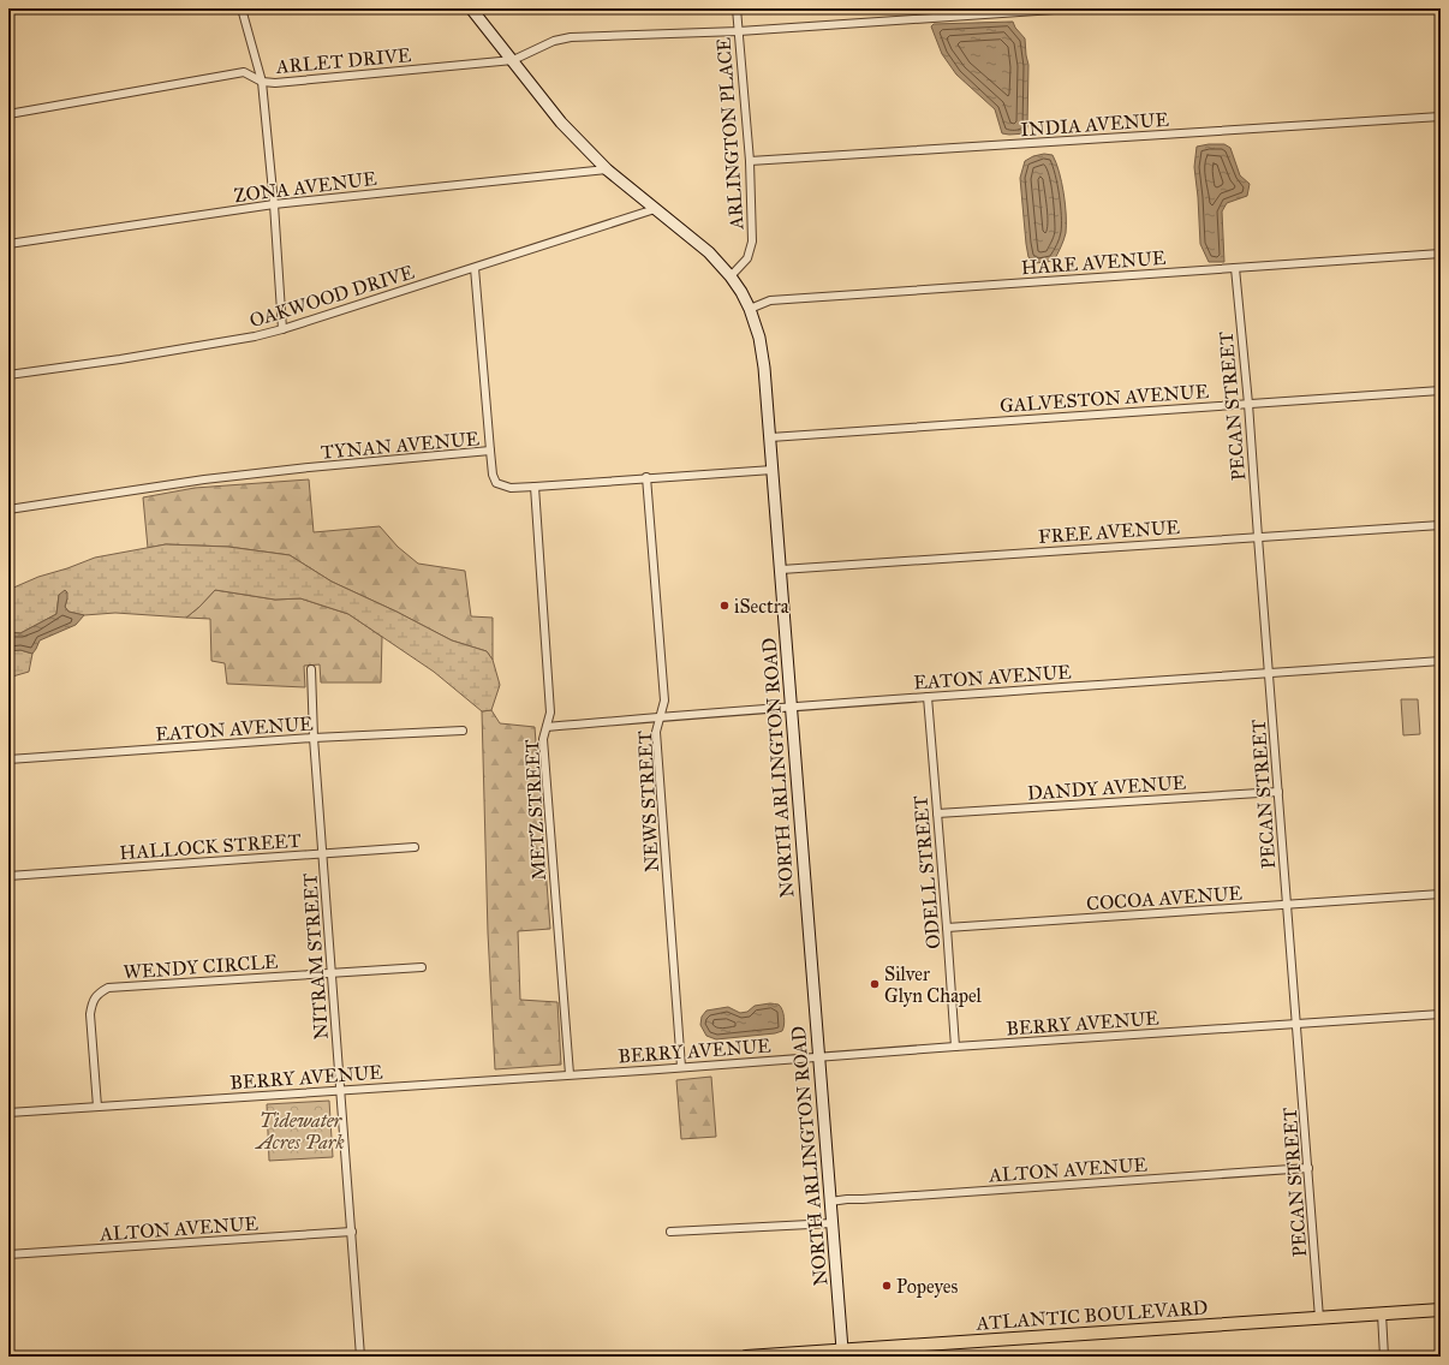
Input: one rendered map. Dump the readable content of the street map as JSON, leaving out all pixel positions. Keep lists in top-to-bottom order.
{
  "streets": {
    "main road": ["NORTH ARLINGTON ROAD", "ATLANTIC BOULEVARD"],
    "street": [
      "ARLET DRIVE",
      "INDIA AVENUE",
      "ARLINGTON PLACE",
      "ZONA AVENUE",
      "HARE AVENUE",
      "OAKWOOD DRIVE",
      "GALVESTON AVENUE",
      "PECAN STREET",
      "TYNAN AVENUE",
      "FREE AVENUE",
      "EATON AVENUE",
      "DANDY AVENUE",
      "NEWS STREET",
      "METZ STREET",
      "HALLOCK STREET",
      "ODELL STREET",
      "COCOA AVENUE",
      "NITRAM STREET",
      "WENDY CIRCLE",
      "BERRY AVENUE",
      "ALTON AVENUE"
    ]
  },
  "crossings": [
    ["ARLET DRIVE", "ARLINGTON PLACE"],
    ["ARLET DRIVE", "NORTH ARLINGTON ROAD"],
    ["INDIA AVENUE", "ARLINGTON PLACE"],
    ["ARLINGTON PLACE", "NORTH ARLINGTON ROAD"],
    ["ZONA AVENUE", "NORTH ARLINGTON ROAD"],
    ["HARE AVENUE", "PECAN STREET"],
    ["HARE AVENUE", "NORTH ARLINGTON ROAD"],
    ["OAKWOOD DRIVE", "NORTH ARLINGTON ROAD"],
    ["GALVESTON AVENUE", "PECAN STREET"],
    ["GALVESTON AVENUE", "NORTH ARLINGTON ROAD"],
    ["PECAN STREET", "FREE AVENUE"],
    ["PECAN STREET", "EATON AVENUE"],
    ["PECAN STREET", "DANDY AVENUE"],
    ["PECAN STREET", "COCOA AVENUE"],
    ["PECAN STREET", "BERRY AVENUE"],
    ["PECAN STREET", "ALTON AVENUE"],
    ["PECAN STREET", "ATLANTIC BOULEVARD"],
    ["TYNAN AVENUE", "NORTH ARLINGTON ROAD"],
    ["TYNAN AVENUE", "NEWS STREET"],
    ["TYNAN AVENUE", "METZ STREET"],
    ["FREE AVENUE", "NORTH ARLINGTON ROAD"],
    ["EATON AVENUE", "NORTH ARLINGTON ROAD"],
    ["EATON AVENUE", "NEWS STREET"],
    ["EATON AVENUE", "METZ STREET"],
    ["EATON AVENUE", "ODELL STREET"],
    ["EATON AVENUE", "NITRAM STREET"],
    ["NORTH ARLINGTON ROAD", "BERRY AVENUE"],
    ["NORTH ARLINGTON ROAD", "ALTON AVENUE"],
    ["NORTH ARLINGTON ROAD", "ATLANTIC BOULEVARD"],
    ["DANDY AVENUE", "ODELL STREET"],
    ["NEWS STREET", "BERRY AVENUE"],
    ["METZ STREET", "BERRY AVENUE"],
    ["HALLOCK STREET", "NITRAM STREET"],
    ["ODELL STREET", "COCOA AVENUE"],
    ["ODELL STREET", "BERRY AVENUE"],
    ["NITRAM STREET", "WENDY CIRCLE"],
    ["NITRAM STREET", "BERRY AVENUE"],
    ["NITRAM STREET", "ALTON AVENUE"],
    ["WENDY CIRCLE", "BERRY AVENUE"]
  ],
  "parks": ["Tidewater Acres Park"],
  "places": ["iSectra", "Silver Glyn Chapel", "Popeyes"]
}
